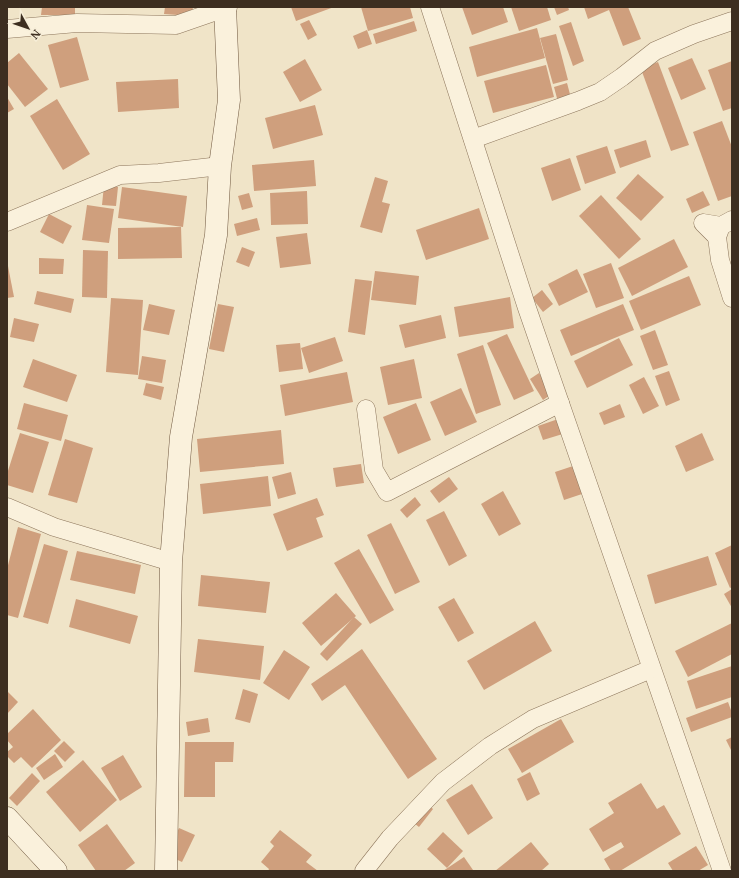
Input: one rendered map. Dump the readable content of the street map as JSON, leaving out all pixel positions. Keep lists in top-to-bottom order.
{
  "north": "bottom right"
}
